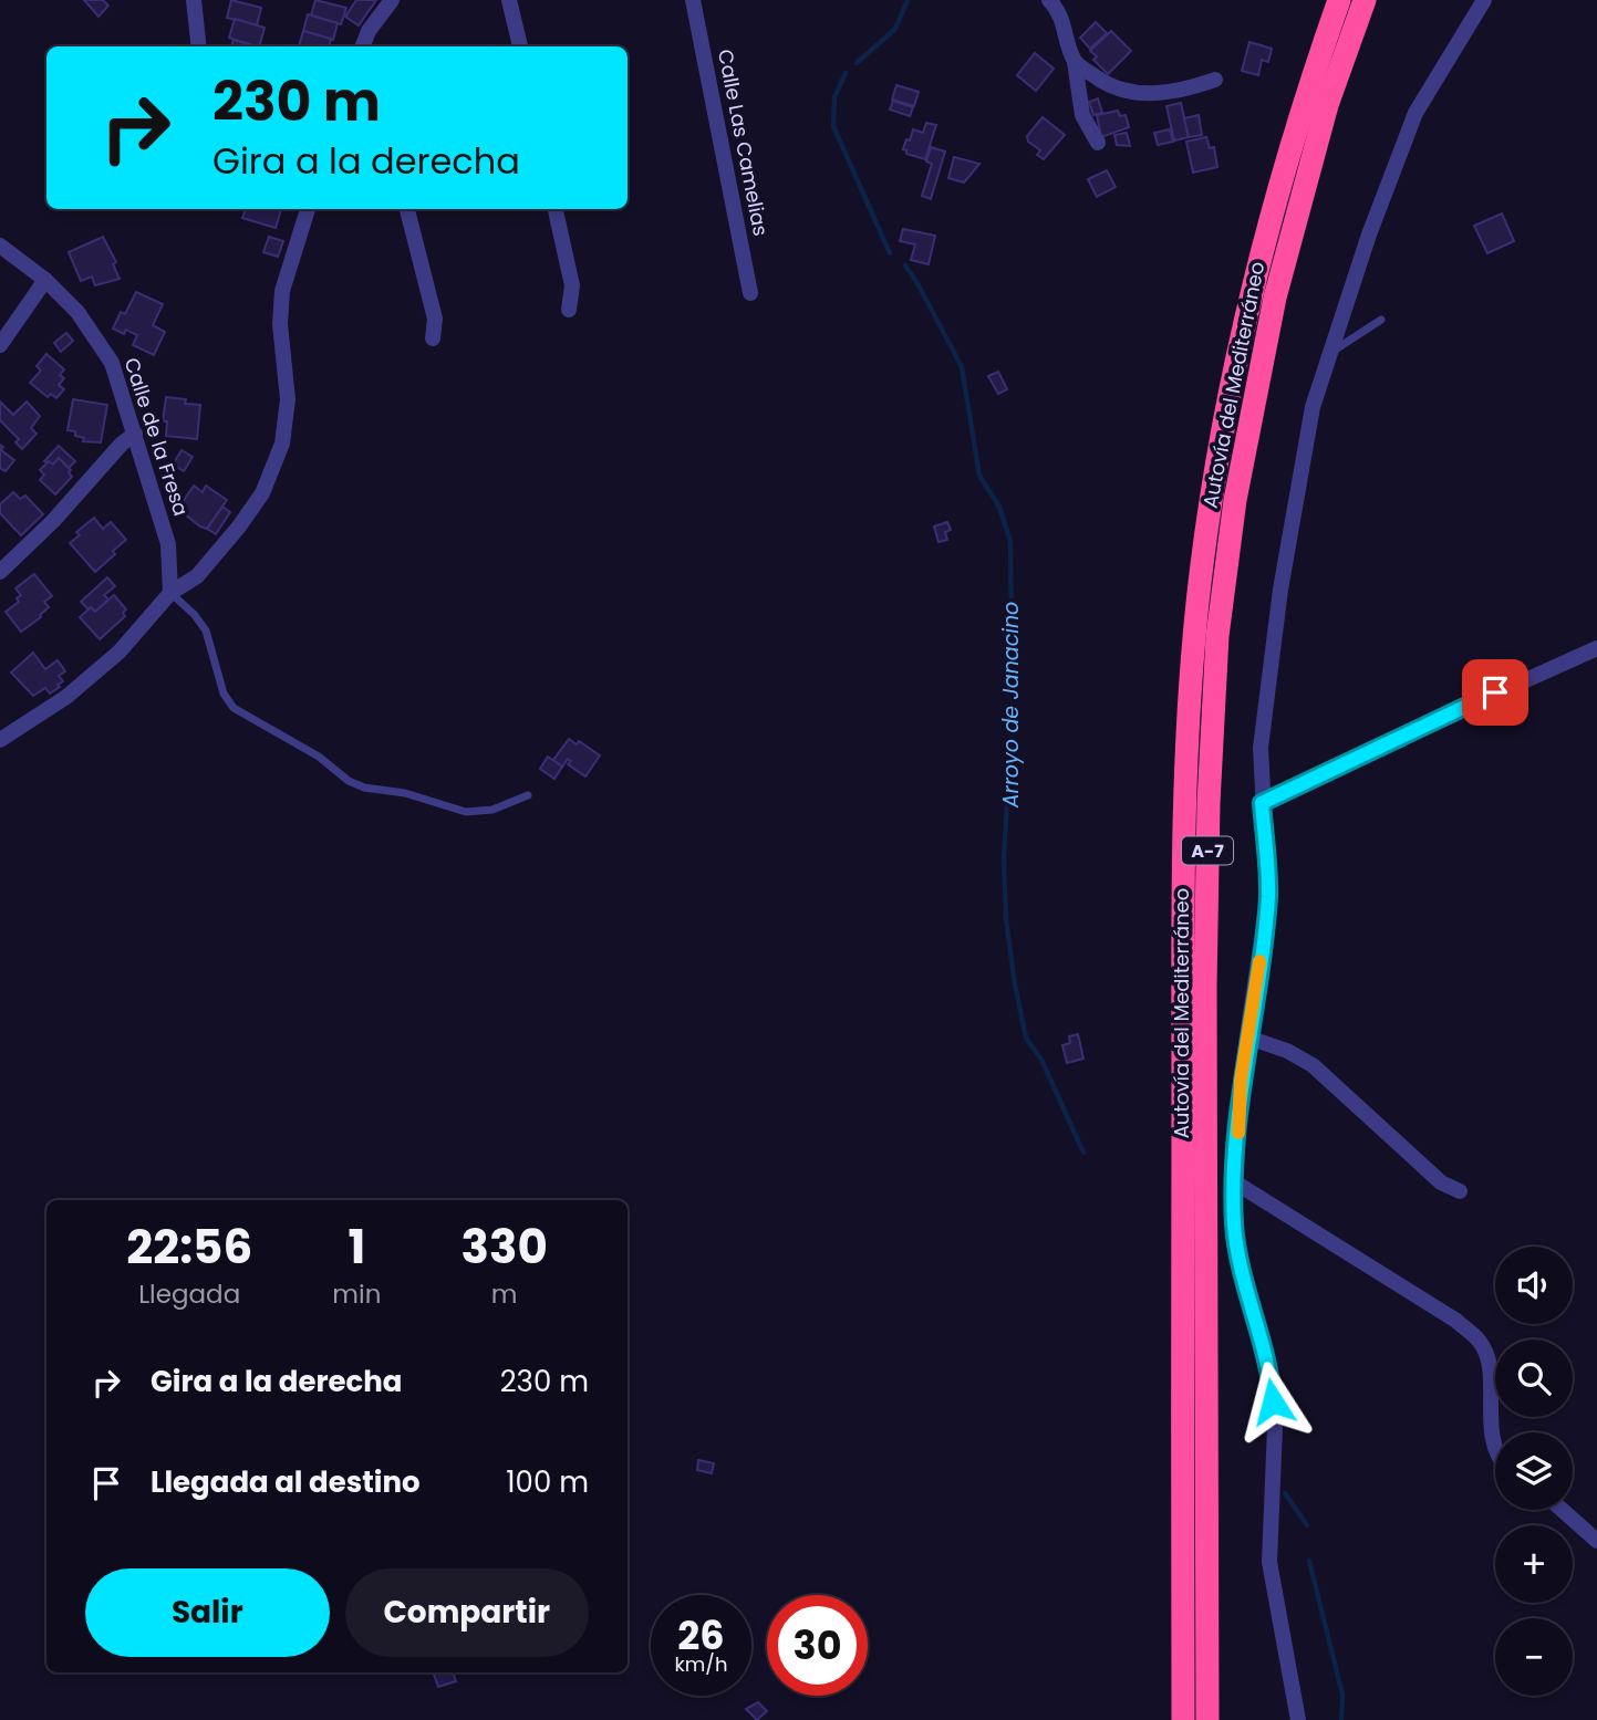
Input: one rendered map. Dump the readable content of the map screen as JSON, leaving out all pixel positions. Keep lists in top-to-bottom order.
{
  "streets": {
    "highway": ["Autovía del Mediterráneo", "A-7"],
    "street": ["Calle Las Camelias", "Calle de la Fresa"]
  },
  "water": ["Arroyo de Janacino"],
  "page": {
    "turn": ["230 m", "Gira a la derecha"],
    "eta": [
      "22:56",
      "Llegada",
      "1",
      "min",
      "330",
      "m"
    ],
    "map_buttons": ["+", "−"],
    "list": [
      {
        "name": "Gira a la derecha",
        "value": "230 m"
      },
      {
        "name": "Llegada al destino",
        "value": "100 m"
      }
    ],
    "buttons": ["Salir", "Compartir"],
    "speed": "26 km/h",
    "limit": "30"
  }
}
